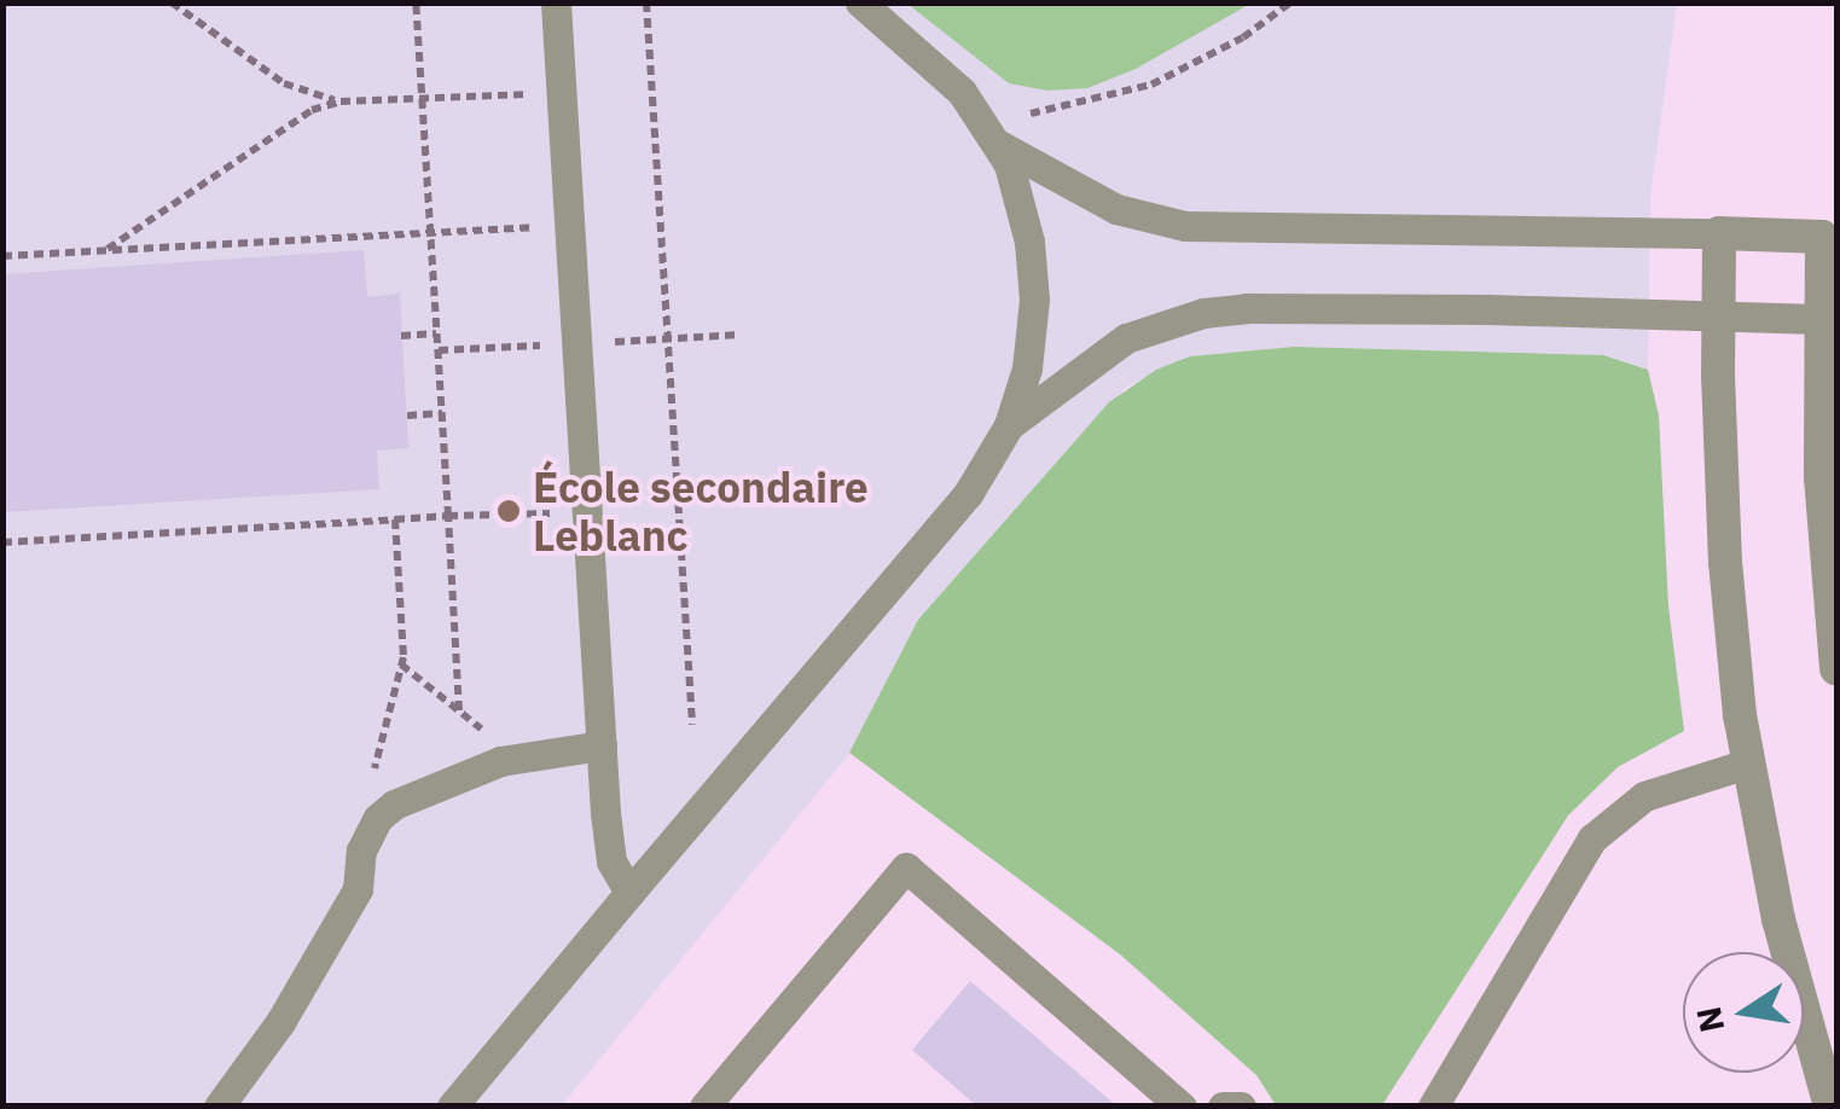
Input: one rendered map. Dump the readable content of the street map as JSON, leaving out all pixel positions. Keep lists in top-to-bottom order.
{
  "places": ["École secondaire Leblanc"],
  "north": "left"
}
